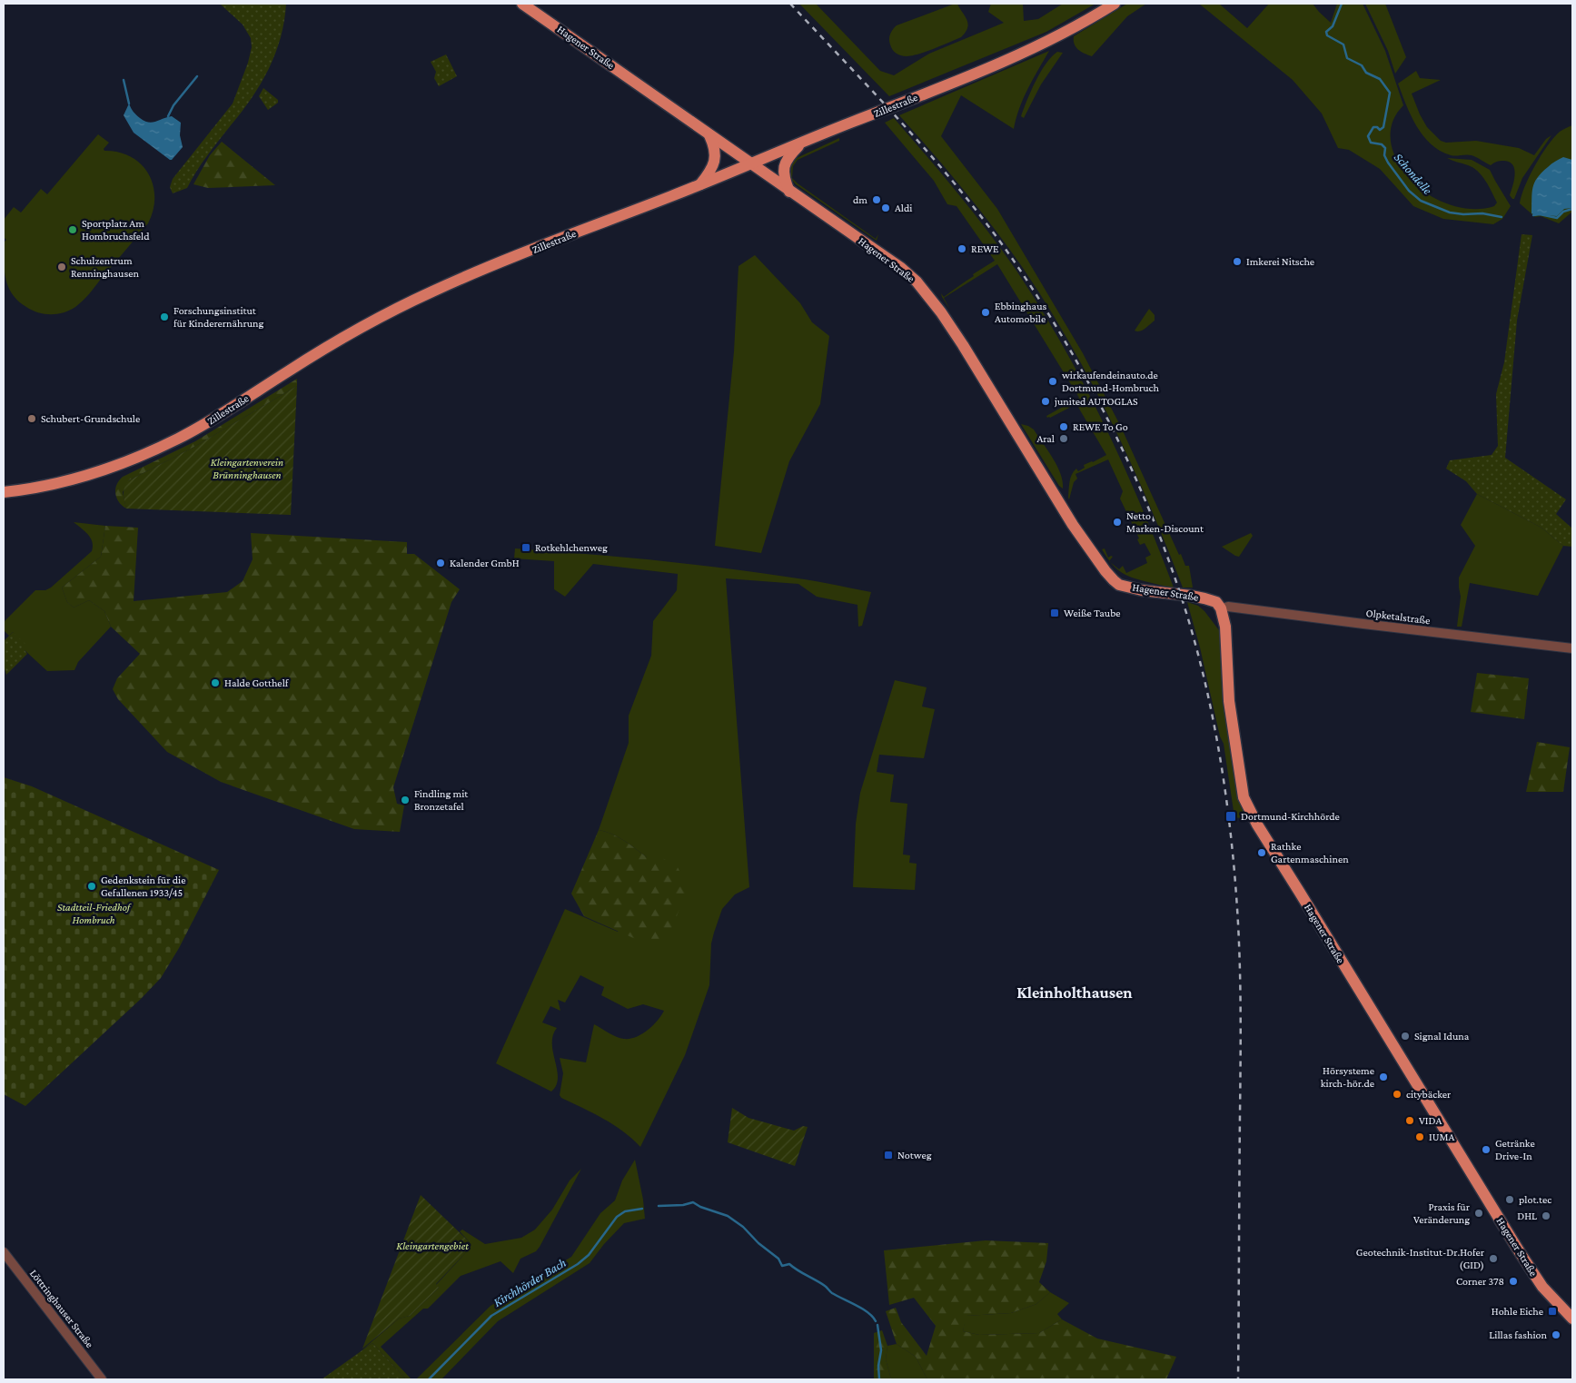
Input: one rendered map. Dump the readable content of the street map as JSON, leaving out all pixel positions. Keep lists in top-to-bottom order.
{
  "streets": {
    "main road": ["Hagener Straße", "Zillestraße"],
    "street": ["Olpketalstraße", "Löttringhauser Straße"]
  },
  "crossings": [
    ["Hagener Straße", "Zillestraße"],
    ["Hagener Straße", "Olpketalstraße"]
  ],
  "districts": ["Kleinholthausen"],
  "water": ["Schondelle", "Kirchhörder Bach"],
  "parks": ["Kleingartenverein Brünninghausen", "Stadtteil-Friedhof Hombruch", "Kleingartengebiet"],
  "places": {
    "other": [
      "dm",
      "Aldi",
      "Sportplatz Am Hombruchsfeld",
      "REWE",
      "Imkerei Nitsche",
      "Schulzentrum Renninghausen",
      "Ebbinghaus Automobile",
      "Forschungsinstitut für Kinderernährung",
      "wirkaufendeinauto.de Dortmund-Hombruch",
      "junited AUTOGLAS",
      "Schubert-Grundschule",
      "REWE To Go",
      "Aral",
      "Netto Marken-Discount",
      "Kalender GmbH",
      "Halde Gotthelf",
      "Findling mit Bronzetafel",
      "Rathke Gartenmaschinen",
      "Gedenkstein für die Gefallenen 1933/45",
      "Signal Iduna",
      "Hörsysteme kirch-hör.de",
      "citybäcker",
      "VIDA",
      "IUMA",
      "Getränke Drive-In",
      "plot.tec",
      "Praxis für Veränderung",
      "DHL",
      "Geotechnik-Institut-Dr.Hofer (GID)",
      "Corner 378",
      "Lillas fashion"
    ],
    "transit": [
      "Rotkehlchenweg",
      "Weiße Taube",
      "Dortmund-Kirchhörde",
      "Notweg",
      "Hohle Eiche"
    ]
  }
}
